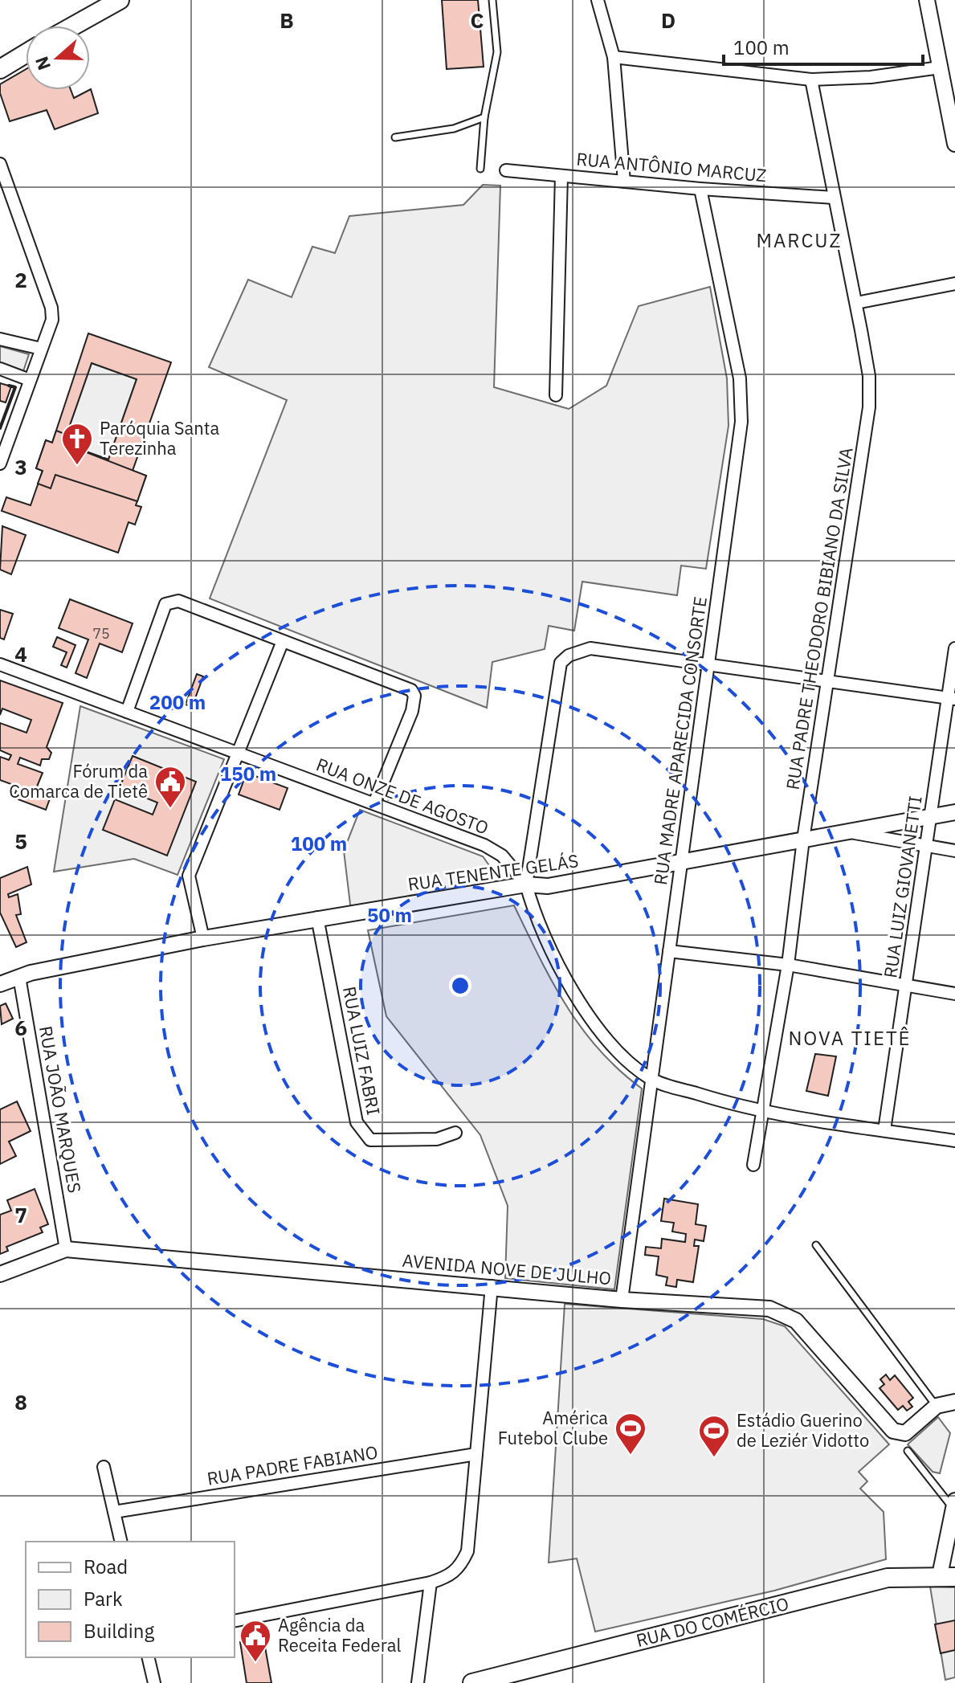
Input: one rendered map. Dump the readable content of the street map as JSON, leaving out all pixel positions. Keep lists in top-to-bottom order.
{
  "streets": {
    "main road": ["RUA DO COMÉRCIO"],
    "street": [
      "RUA ANTÔNIO MARCUZ",
      "RUA PADRE THEODORO BIBIANO DA SILVA",
      "RUA MADRE APARECIDA CONSORTE",
      "RUA ONZE DE AGOSTO",
      "RUA TENENTE GELÁS",
      "RUA LUIZ GIOVANETTI",
      "RUA LUIZ FABRI",
      "RUA JOÃO MARQUES",
      "AVENIDA NOVE DE JULHO",
      "RUA PADRE FABIANO"
    ]
  },
  "crossings": [
    ["RUA ANTÔNIO MARCUZ", "RUA PADRE THEODORO BIBIANO DA SILVA"],
    ["RUA ANTÔNIO MARCUZ", "RUA MADRE APARECIDA CONSORTE"],
    ["RUA PADRE THEODORO BIBIANO DA SILVA", "RUA TENENTE GELÁS"],
    ["RUA MADRE APARECIDA CONSORTE", "RUA TENENTE GELÁS"],
    ["RUA MADRE APARECIDA CONSORTE", "AVENIDA NOVE DE JULHO"],
    ["RUA ONZE DE AGOSTO", "RUA TENENTE GELÁS"],
    ["RUA TENENTE GELÁS", "RUA LUIZ GIOVANETTI"],
    ["RUA TENENTE GELÁS", "RUA LUIZ FABRI"],
    ["RUA TENENTE GELÁS", "RUA JOÃO MARQUES"],
    ["RUA JOÃO MARQUES", "AVENIDA NOVE DE JULHO"]
  ],
  "districts": ["MARCUZ", "NOVA TIETÊ"],
  "places": {
    "church": ["Paróquia Santa Terezinha"],
    "public building": ["Fórum da Comarca de Tietê", "Agência da Receita Federal"],
    "sports": ["América Futebol Clube", "Estádio Guerino de Leziér Vidotto"]
  },
  "house_numbers": ["75"],
  "legend": ["Road", "Park", "Building"],
  "scale_bar": "100 m",
  "north": "left",
  "grid": {
    "columns": ["B", "C", "D"],
    "rows": [
      "2",
      "3",
      "4",
      "5",
      "6",
      "7",
      "8"
    ]
  },
  "rings": [
    "200 m",
    "150 m",
    "100 m",
    "50 m"
  ]
}
